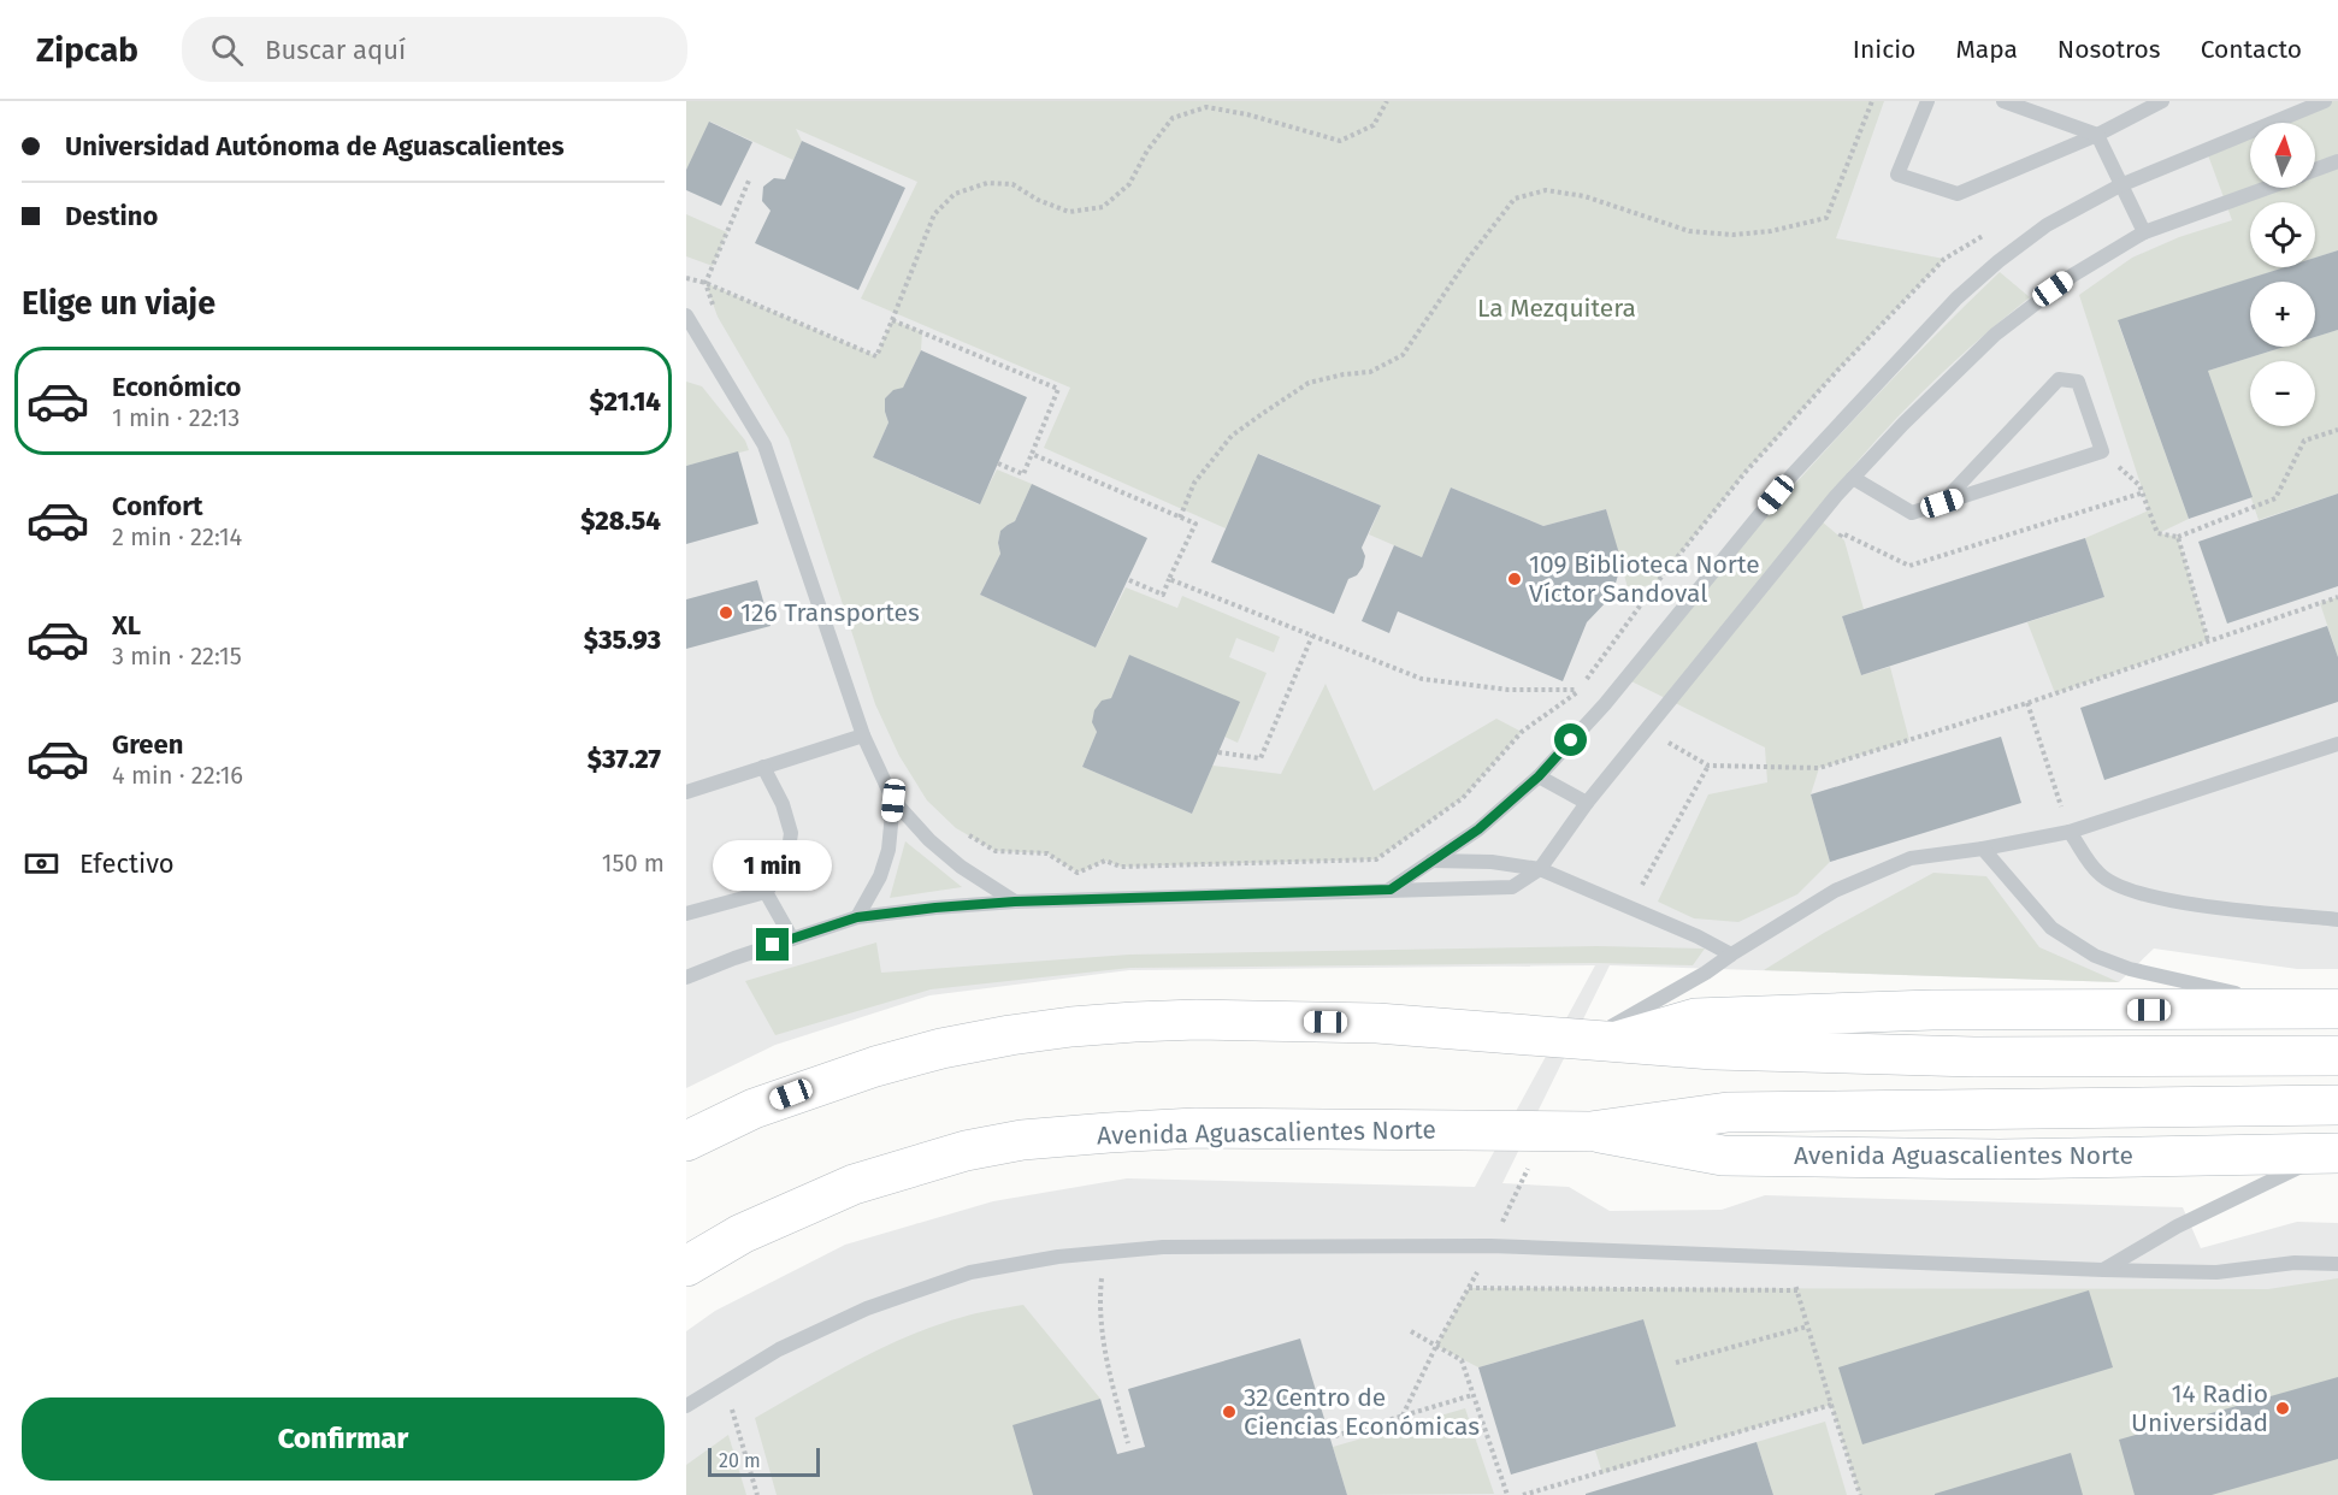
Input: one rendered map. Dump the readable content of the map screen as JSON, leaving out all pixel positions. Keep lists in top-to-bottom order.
{
  "streets": {
    "main road": ["Avenida Aguascalientes Norte"]
  },
  "parks": ["La Mezquitera"],
  "places": [
    "109 Biblioteca Norte Víctor Sandoval",
    "126 Transportes",
    "14 Radio Universidad",
    "32 Centro de Ciencias Económicas"
  ],
  "scale_bar": "20 m",
  "north": "top",
  "page": {
    "header": "Zipcab",
    "search": "Buscar aquí",
    "nav": [
      "Inicio",
      "Mapa",
      "Nosotros",
      "Contacto"
    ],
    "banner": ["Universidad Autónoma de Aguascalientes", "Destino"],
    "map_buttons": ["+", "−"],
    "heading": "Elige un viaje",
    "list": [
      {
        "name": "Económico",
        "note": "1 min · 22:13",
        "value": "$21.14"
      },
      {
        "name": "Confort",
        "note": "2 min · 22:14",
        "value": "$28.54"
      },
      {
        "name": "XL",
        "note": "3 min · 22:15",
        "value": "$35.93"
      },
      {
        "name": "Green",
        "note": "4 min · 22:16",
        "value": "$37.27"
      }
    ],
    "pay": ["Efectivo", "150 m"],
    "bubble": "1 min",
    "buttons": "Confirmar",
    "scale": "20 m"
  }
}
